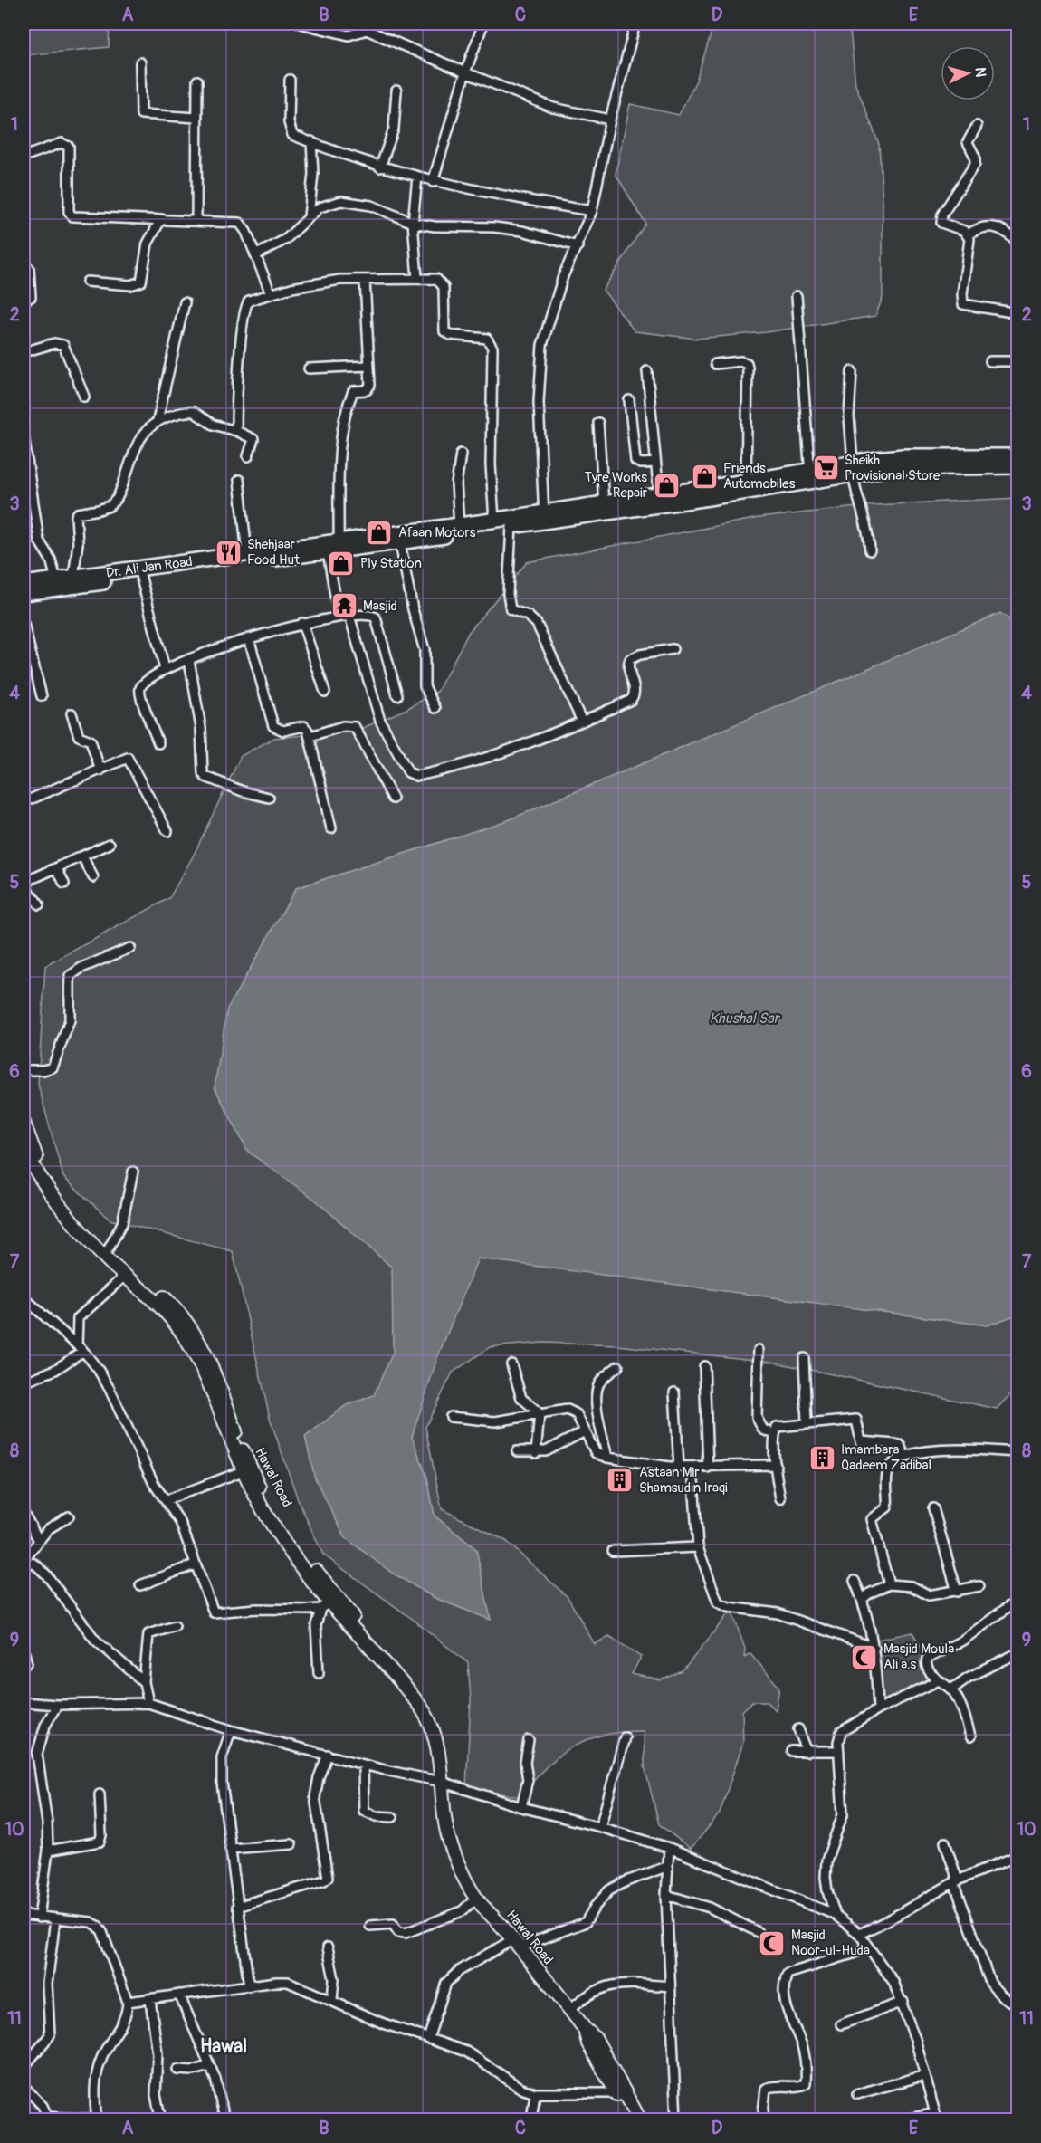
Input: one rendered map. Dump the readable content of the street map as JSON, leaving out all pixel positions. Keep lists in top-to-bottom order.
{
  "streets": {
    "main road": ["Dr. Ali Jan Road", "Hawal Road"]
  },
  "districts": ["Hawal"],
  "water": ["Khushal Sar"],
  "places": {
    "supermarket": ["Sheikh Provisional Store"],
    "shop": [
      "Friends Automobiles",
      "Tyre Works Repair",
      "Afaan Motors",
      "Ply Station"
    ],
    "restaurant": ["Shehjaar Food Hut"],
    "temple": ["Masjid"],
    "building": ["Imambara Qadeem Zadibal", "Astaan Mir Shamsudin Iraqi"],
    "mosque": ["Masjid Moula Ali a.s", "Masjid Noor-ul-Huda"]
  },
  "north": "right",
  "grid": {
    "columns": [
      "A",
      "B",
      "C",
      "D",
      "E"
    ],
    "rows": [
      "1",
      "2",
      "3",
      "4",
      "5",
      "6",
      "7",
      "8",
      "9",
      "10",
      "11"
    ]
  }
}
